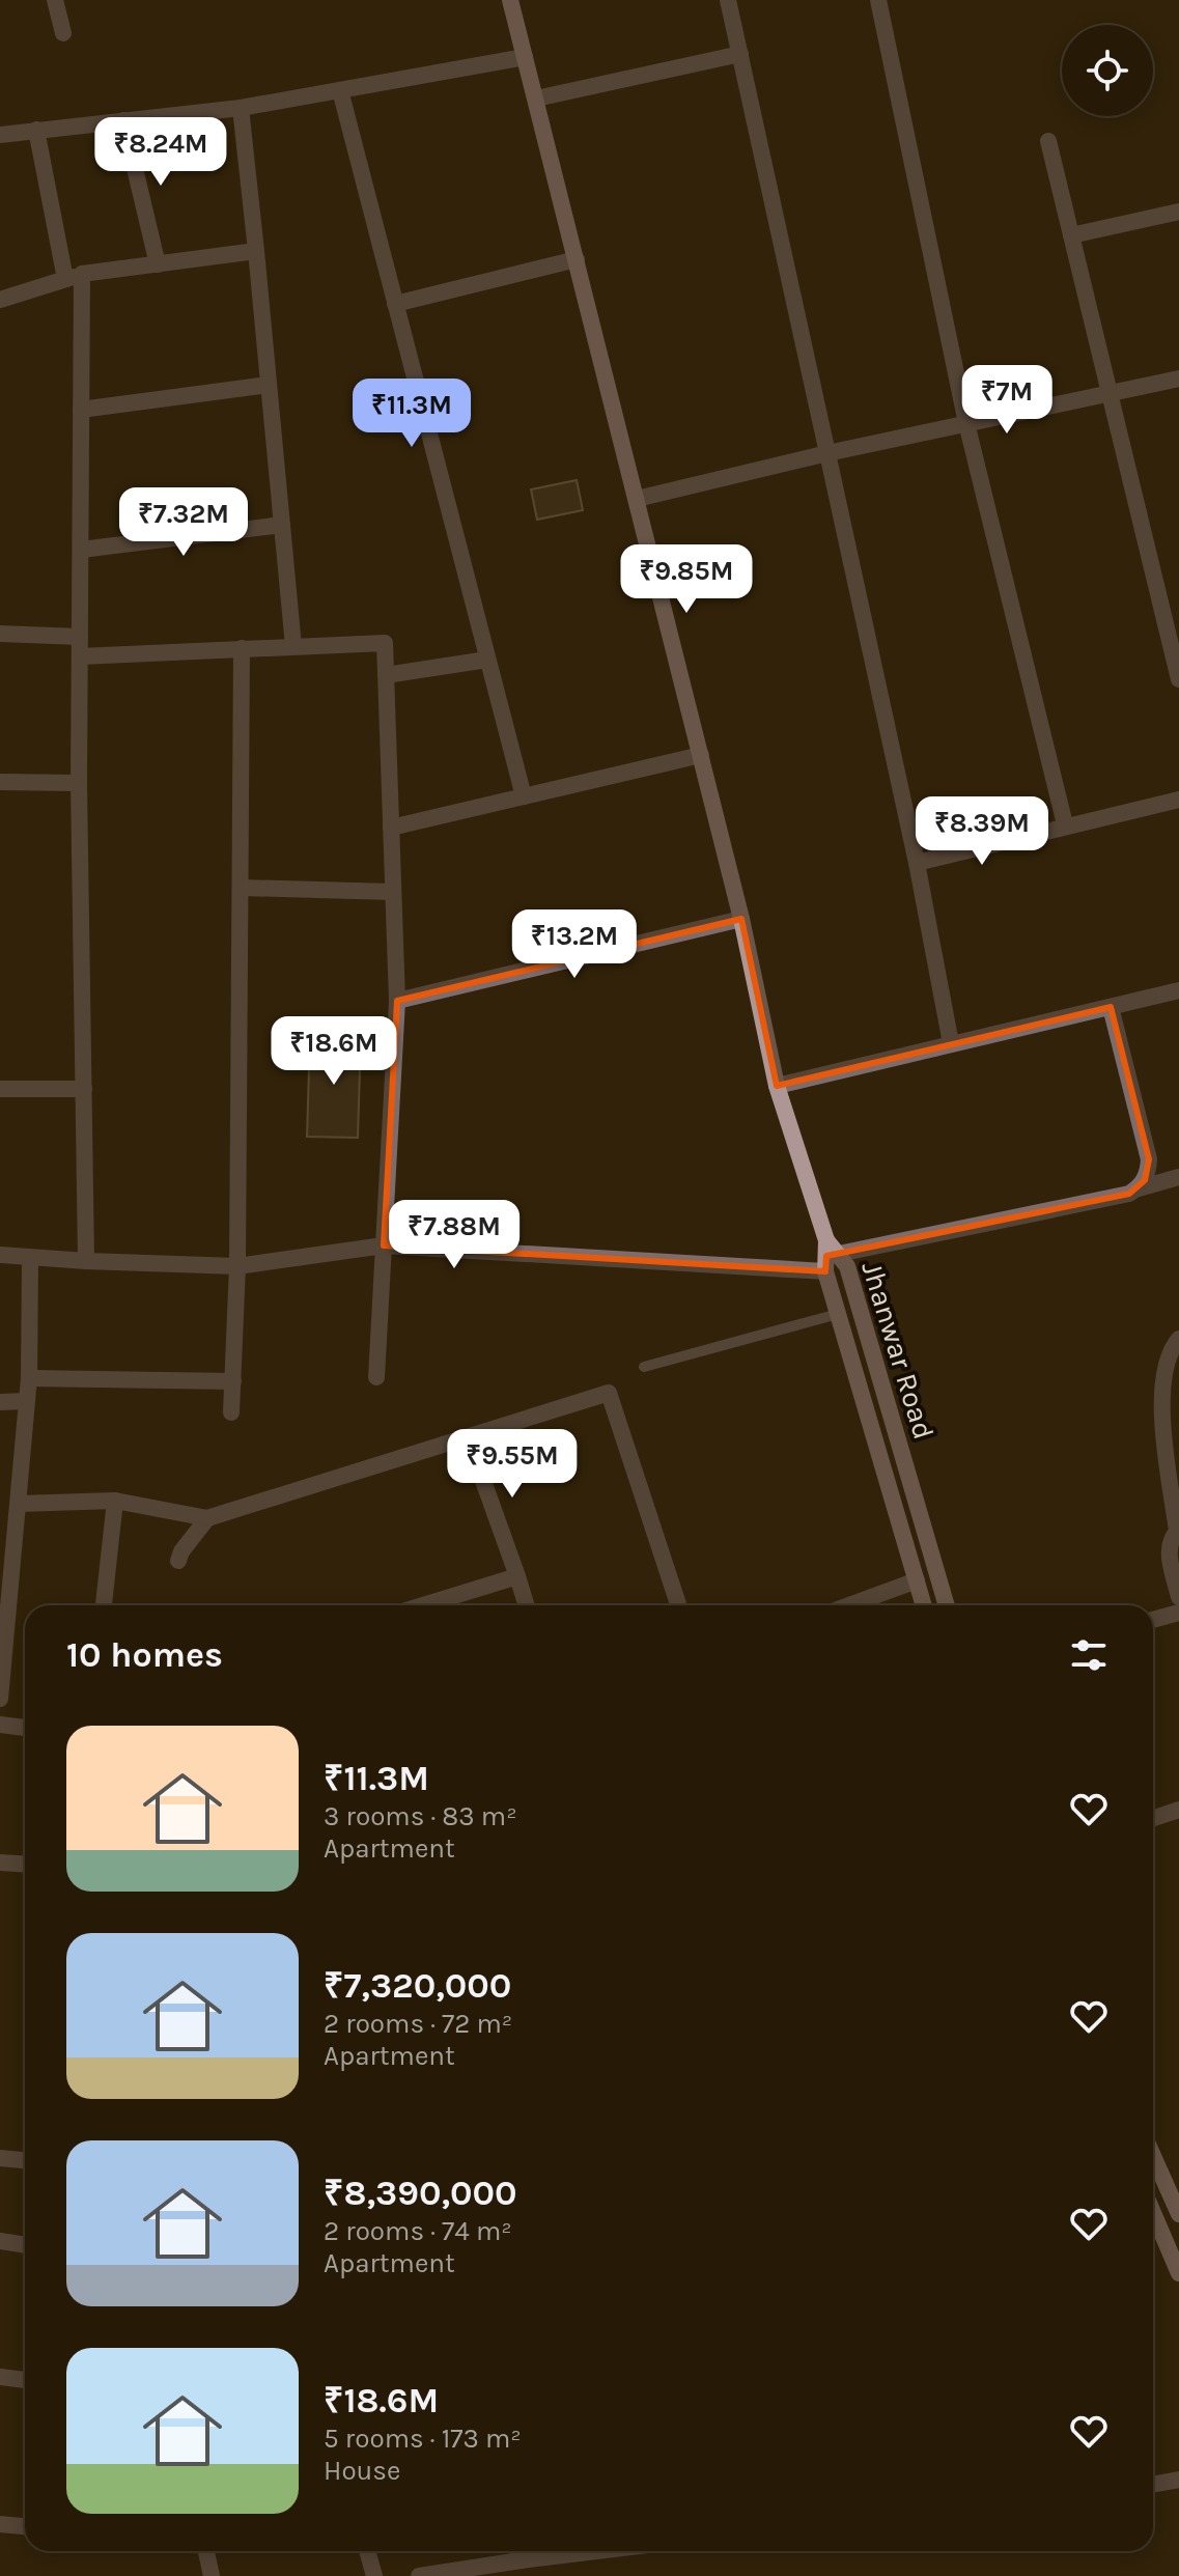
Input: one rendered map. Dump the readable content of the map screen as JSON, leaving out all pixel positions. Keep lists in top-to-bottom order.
{
  "streets": {
    "street": ["Jhanwar Road"]
  },
  "page": {
    "price": [
      "₹8.24M",
      "₹7M",
      "₹11.3M",
      "₹7.32M",
      "₹9.85M",
      "₹8.39M",
      "₹13.2M",
      "₹18.6M",
      "₹7.88M",
      "₹9.55M"
    ],
    "heading": "10 homes",
    "list": [
      {
        "name": "₹11.3M",
        "note": "3 rooms · 83 m² · Apartment"
      },
      {
        "name": "₹7,320,000",
        "note": "2 rooms · 72 m² · Apartment"
      },
      {
        "name": "₹8,390,000",
        "note": "2 rooms · 74 m² · Apartment"
      },
      {
        "name": "₹18.6M",
        "note": "5 rooms · 173 m² · House"
      }
    ]
  }
}
